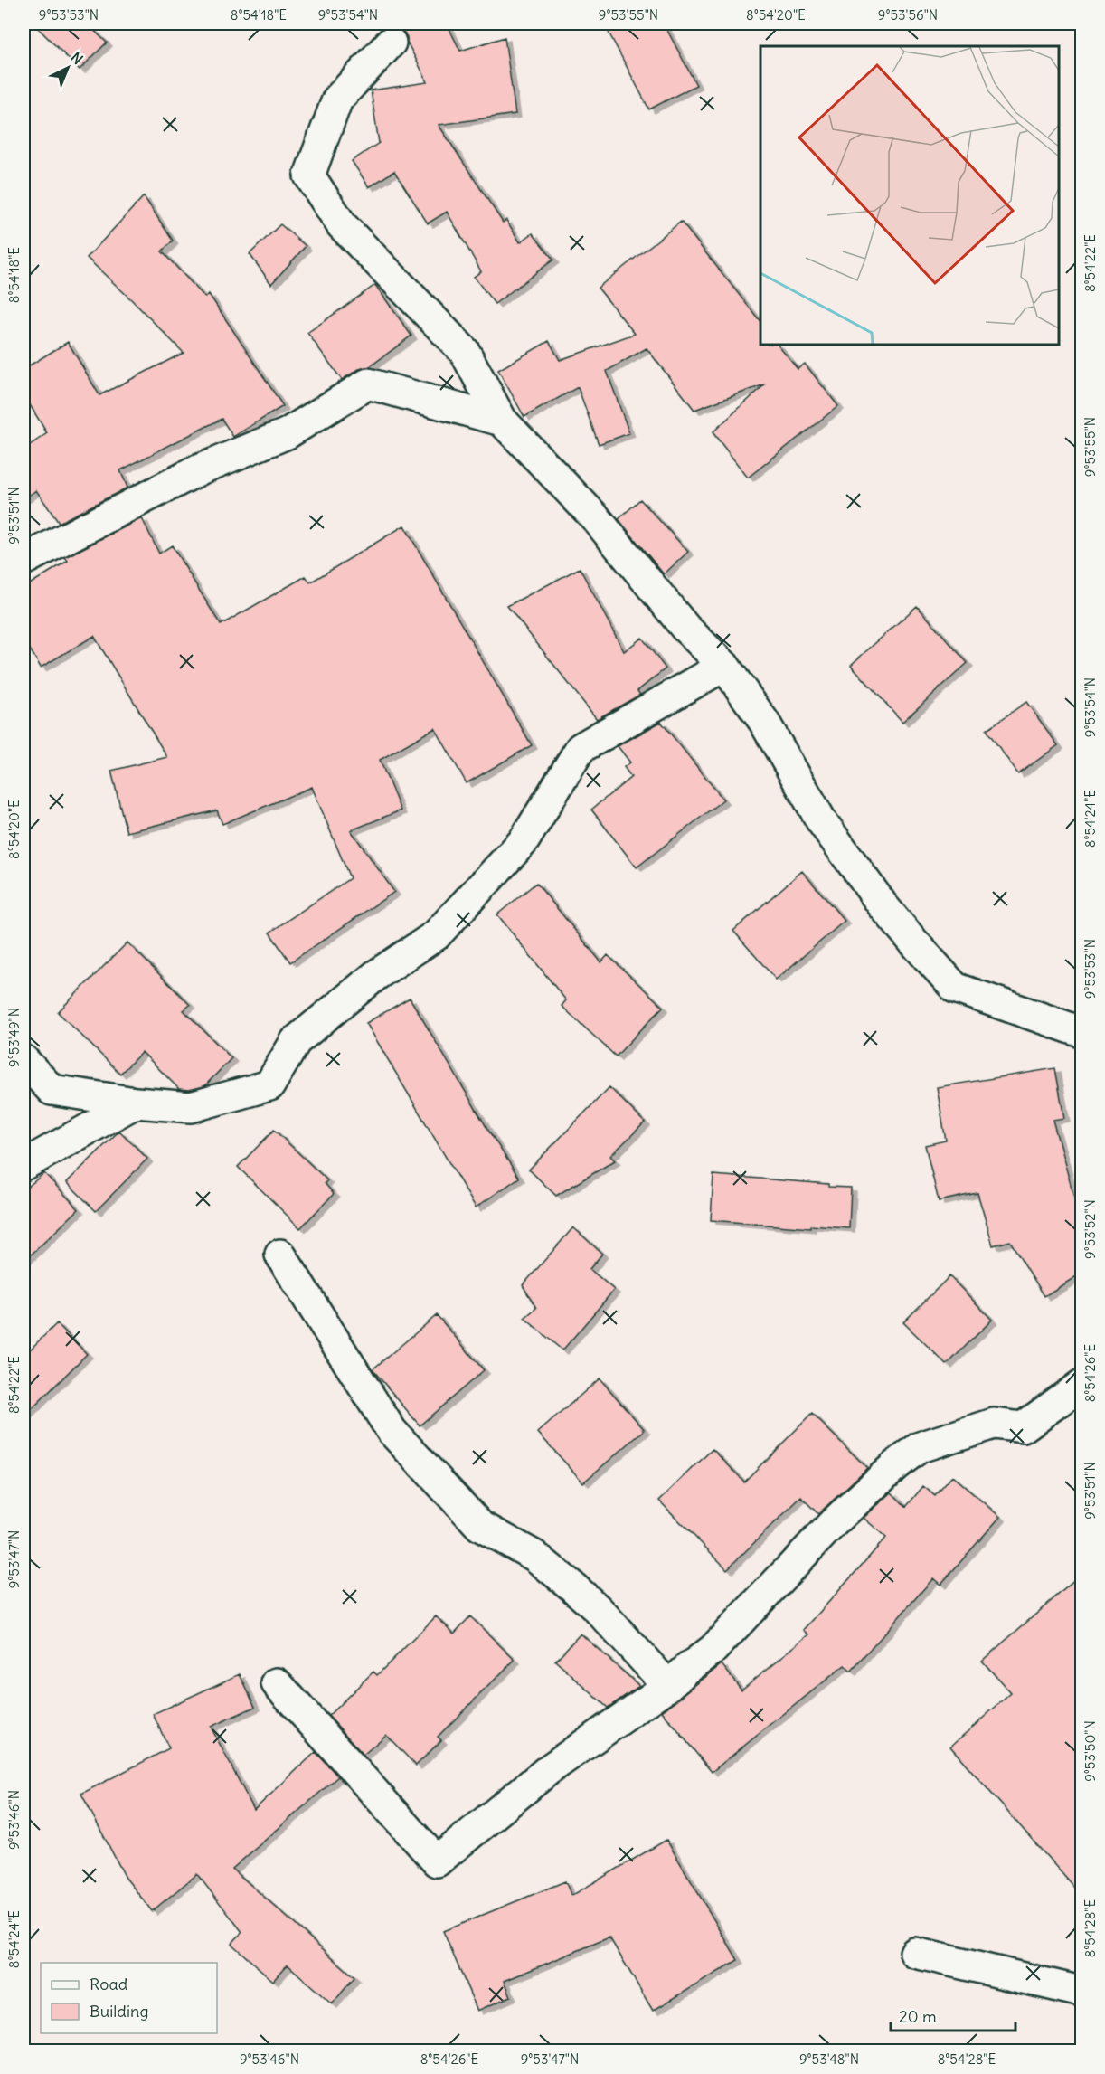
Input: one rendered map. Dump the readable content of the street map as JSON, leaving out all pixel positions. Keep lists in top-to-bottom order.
{
  "legend": ["Road", "Building"],
  "scale_bar": "20 m",
  "north": "top right",
  "coordinates": [
    "9°53'53\"N",
    "8°54'18\"E",
    "9°53'54\"N",
    "9°53'55\"N",
    "8°54'20\"E",
    "9°53'56\"N",
    "8°54'22\"E",
    "9°53'51\"N",
    "8°54'24\"E",
    "9°53'49\"N",
    "9°53'52\"N",
    "8°54'26\"E",
    "9°53'47\"N",
    "9°53'50\"N",
    "9°53'46\"N",
    "8°54'28\"E",
    "9°53'48\"N"
  ]
}
